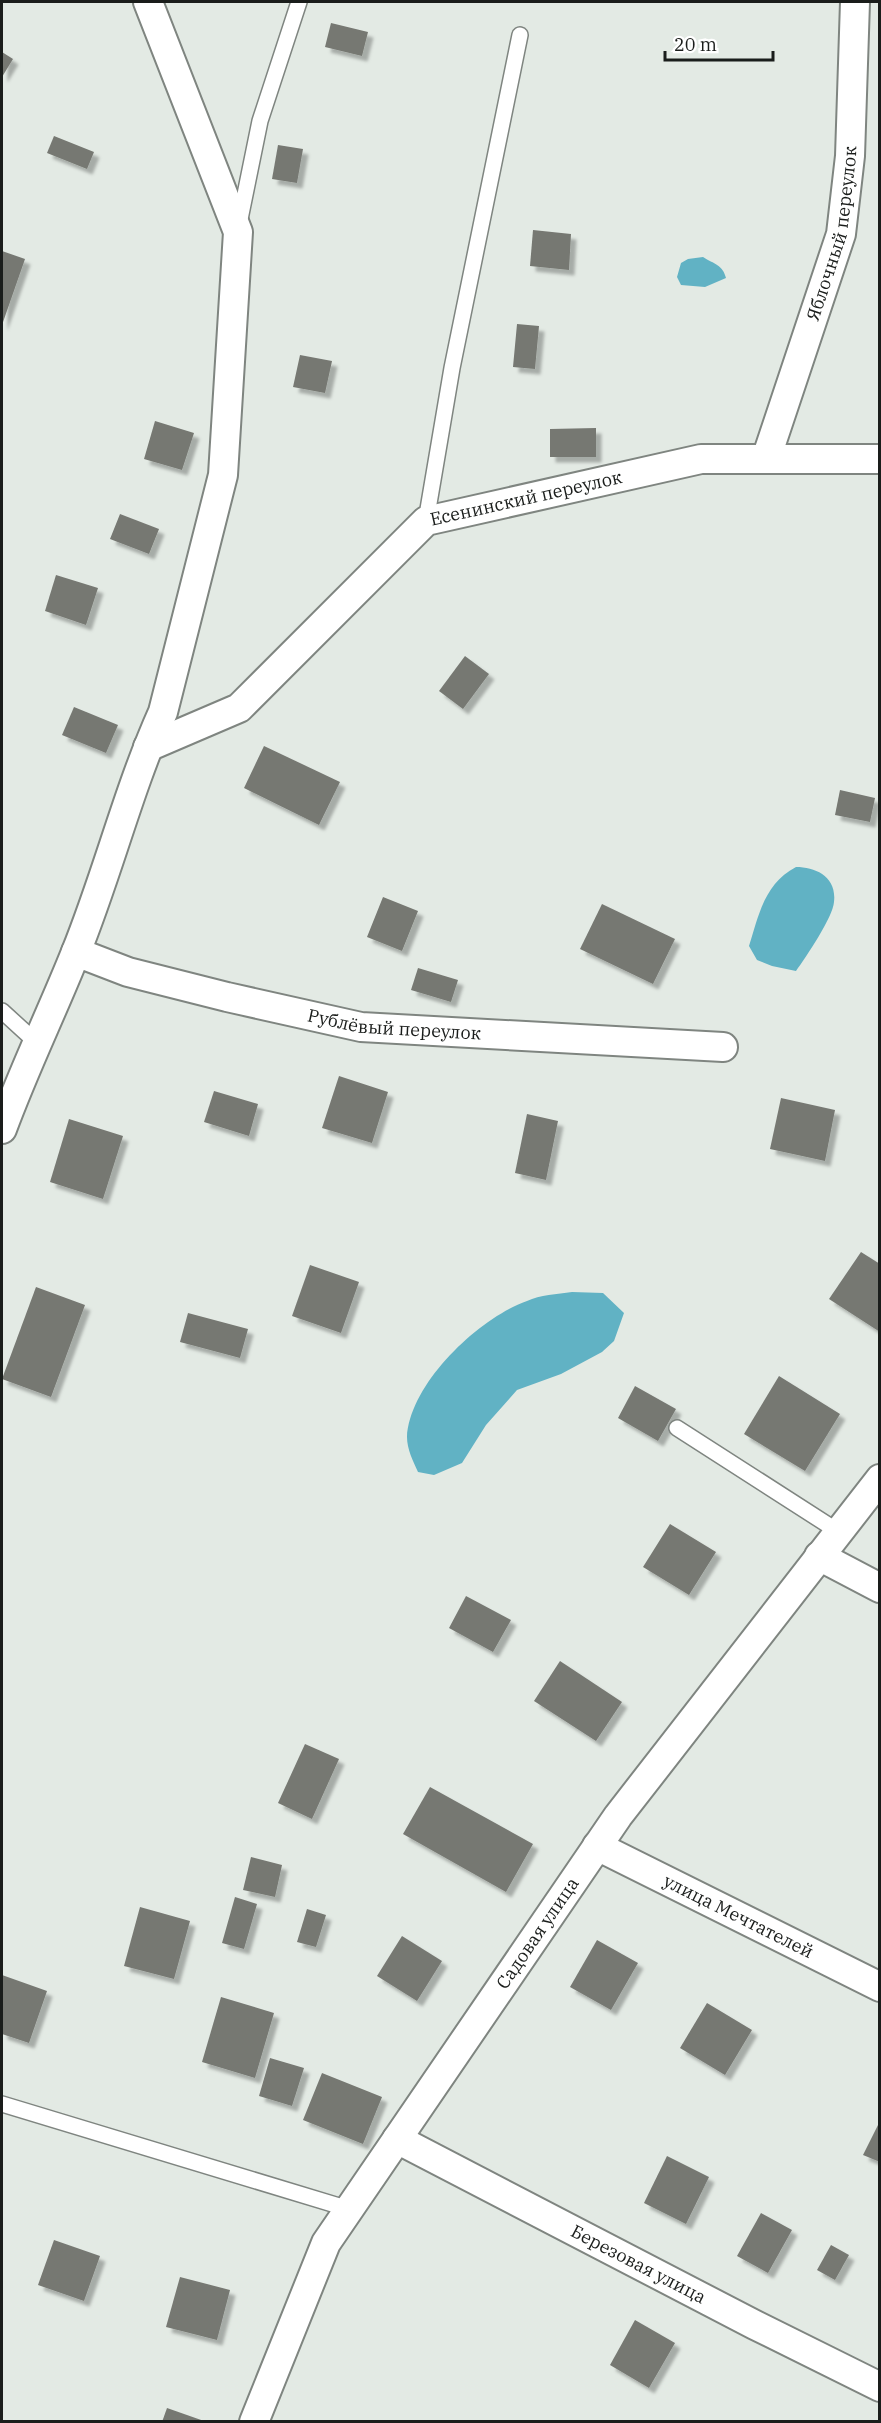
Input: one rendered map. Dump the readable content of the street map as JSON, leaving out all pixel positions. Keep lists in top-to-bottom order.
{
  "streets": {
    "street": [
      "Яблочный переулок",
      "Есенинский переулок",
      "Рублёвый переулок",
      "улица Мечтателей",
      "Садовая улица",
      "Березовая улица"
    ]
  },
  "crossings": [
    ["Яблочный переулок", "Есенинский переулок"],
    ["улица Мечтателей", "Садовая улица"],
    ["Садовая улица", "Березовая улица"]
  ],
  "scale_bar": "20 m"
}
